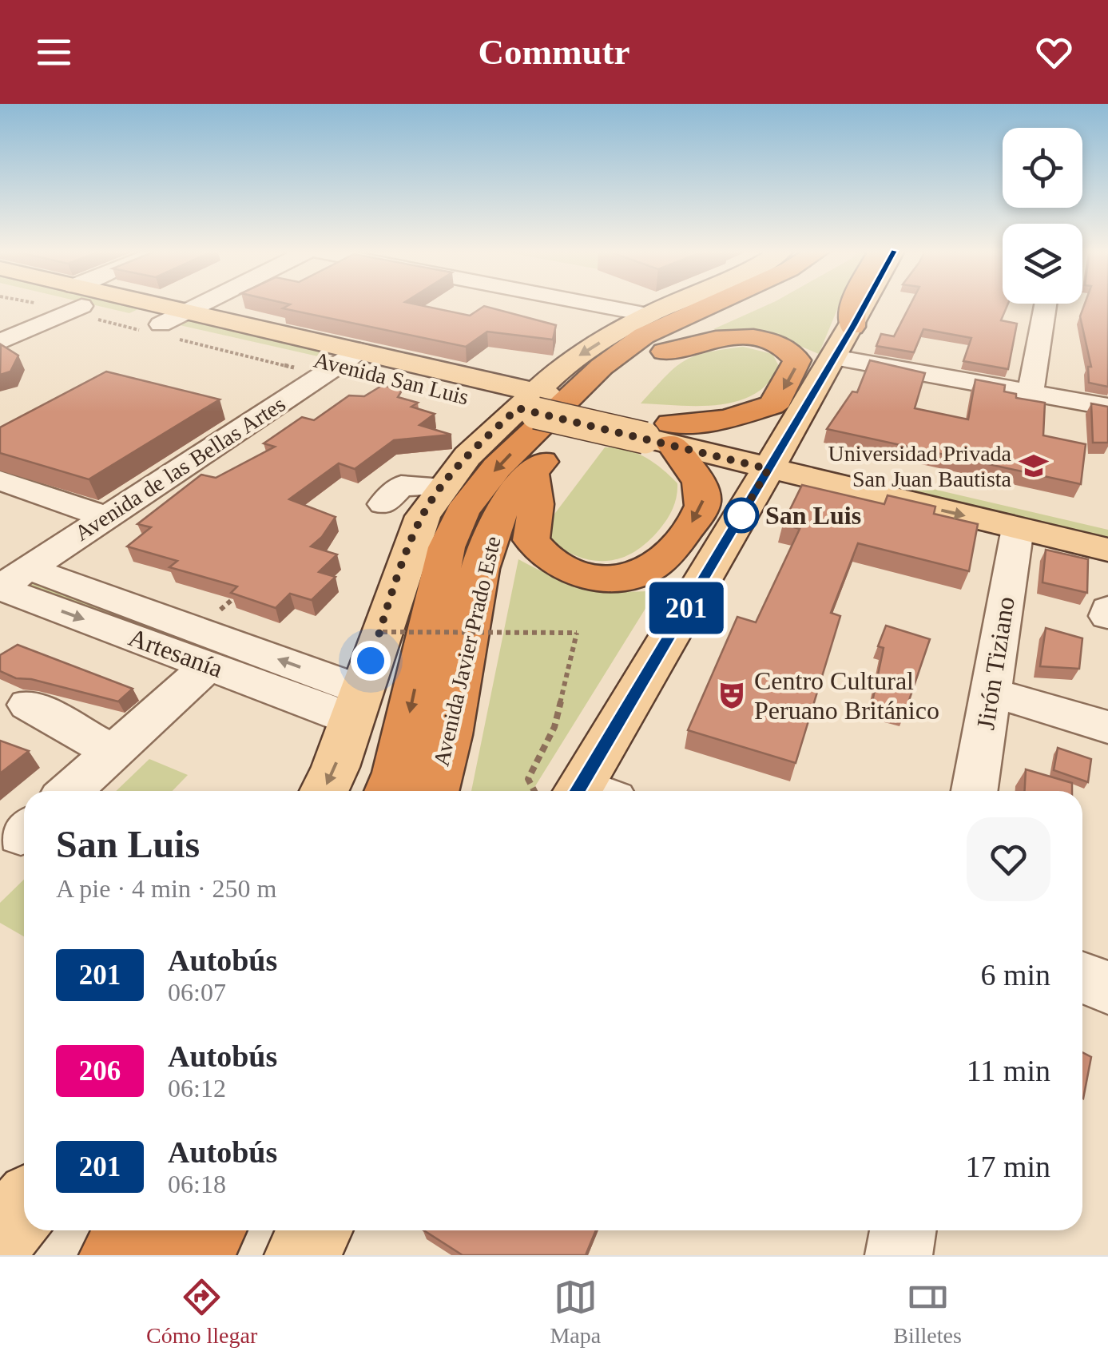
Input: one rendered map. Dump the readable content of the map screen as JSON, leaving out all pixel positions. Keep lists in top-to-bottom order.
{
  "streets": {
    "highway": ["Avenida Javier Prado Este"],
    "main road": ["Avenida San Luis"],
    "street": ["Avenida de las Bellas Artes", "Artesanía", "Jirón Tiziano"]
  },
  "crossings": [
    ["Avenida San Luis", "Avenida de las Bellas Artes"],
    ["Avenida San Luis", "Jirón Tiziano"],
    ["Avenida de las Bellas Artes", "Artesanía"]
  ],
  "places": {
    "school or university": ["Universidad Privada San Juan Bautista"],
    "other": ["San Luis"],
    "theatre": ["Centro Cultural Peruano Británico"]
  },
  "lines": ["bus line 201"],
  "page": {
    "header": "Commutr",
    "on_map": "201",
    "heading": ["San Luis", "A pie · 4 min · 250 m"],
    "list": [
      {
        "mark": "201",
        "name": "Autobús",
        "note": "06:07",
        "value": "6 min"
      },
      {
        "mark": "206",
        "name": "Autobús",
        "note": "06:12",
        "value": "11 min"
      },
      {
        "mark": "201",
        "name": "Autobús",
        "note": "06:18",
        "value": "17 min"
      }
    ],
    "tabs": ["Cómo llegar", "Mapa", "Billetes"]
  }
}
